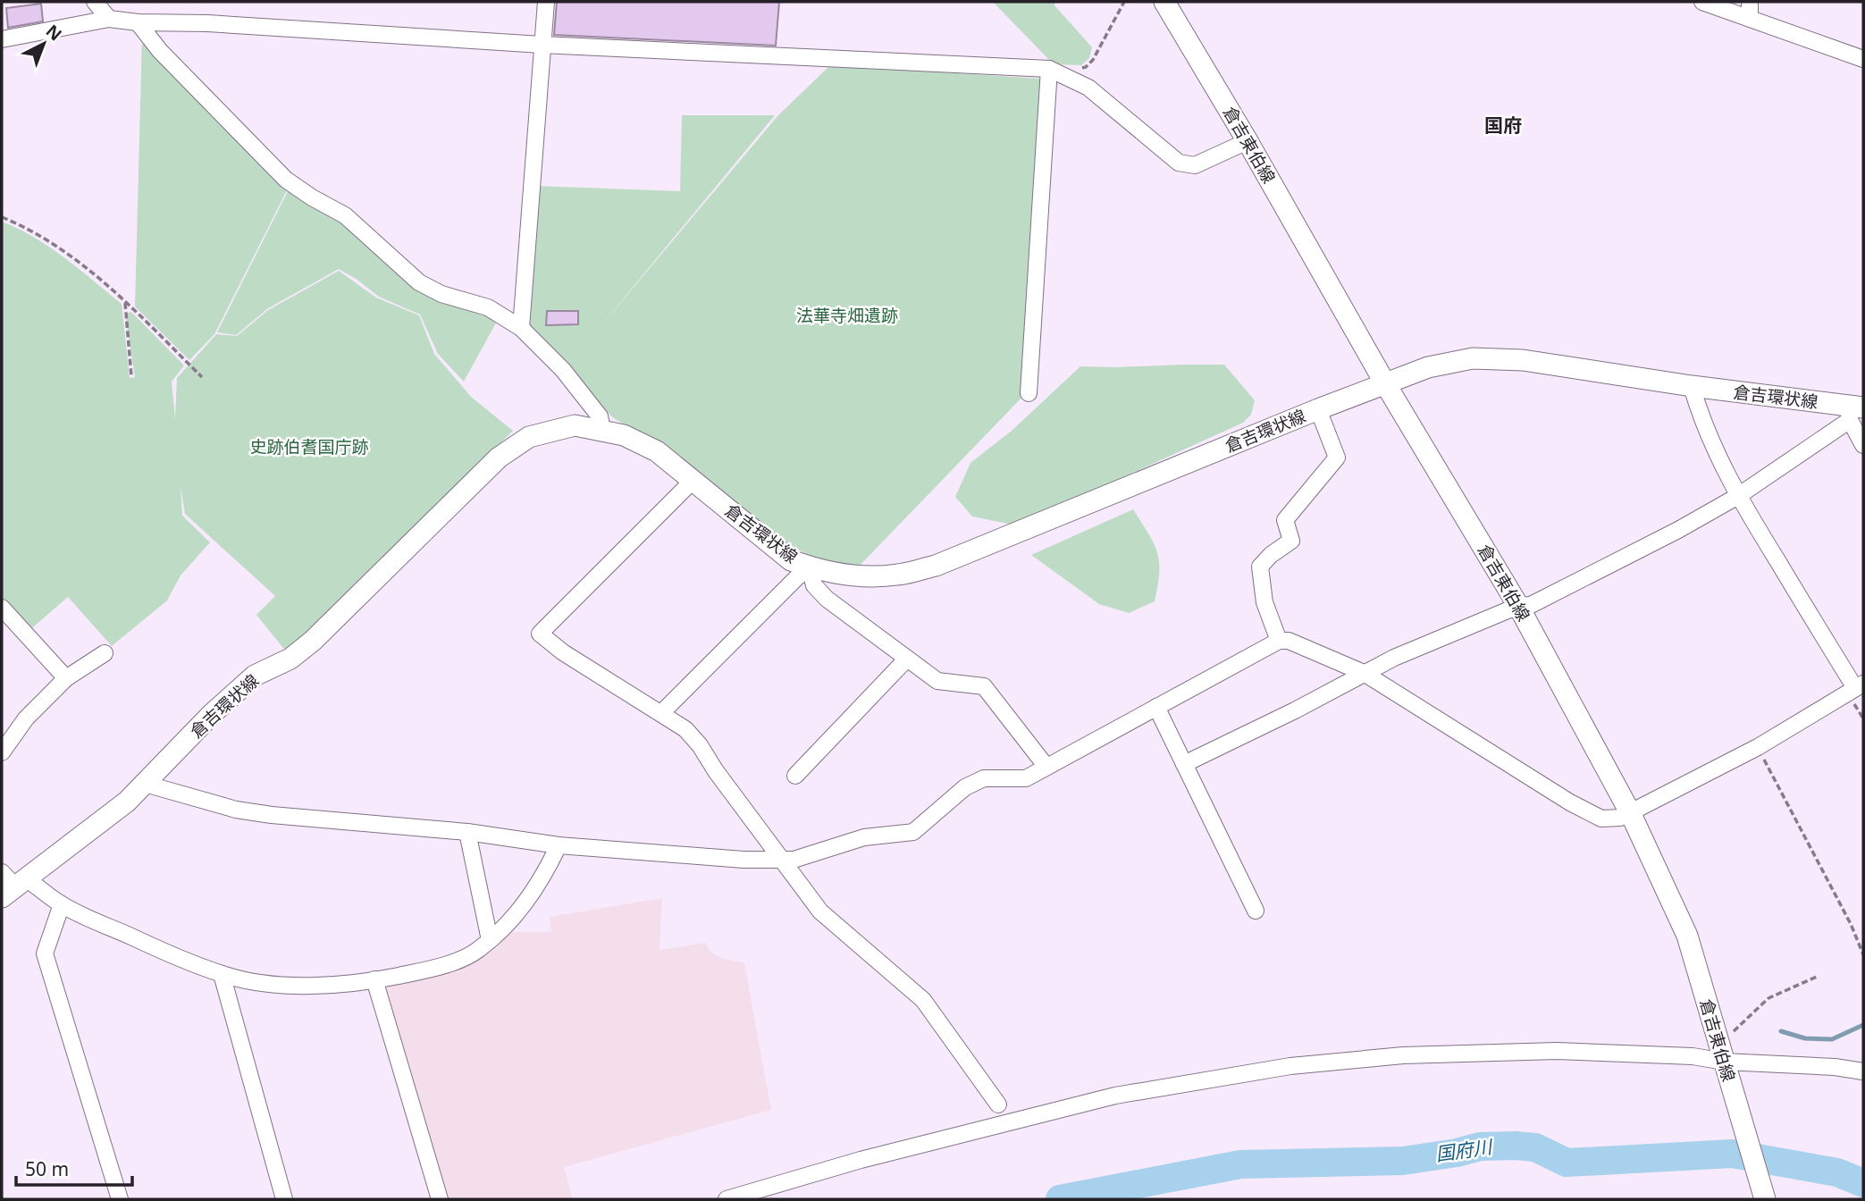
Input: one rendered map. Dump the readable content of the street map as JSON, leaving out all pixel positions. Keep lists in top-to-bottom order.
{
  "streets": {
    "main road": ["倉吉東伯線", "倉吉環状線"]
  },
  "crossings": [
    ["倉吉東伯線", "倉吉環状線"]
  ],
  "districts": ["国府"],
  "water": ["国府川"],
  "parks": ["法華寺畑遺跡", "史跡伯耆国庁跡"],
  "scale_bar": "50 m",
  "north": "top right"
}
